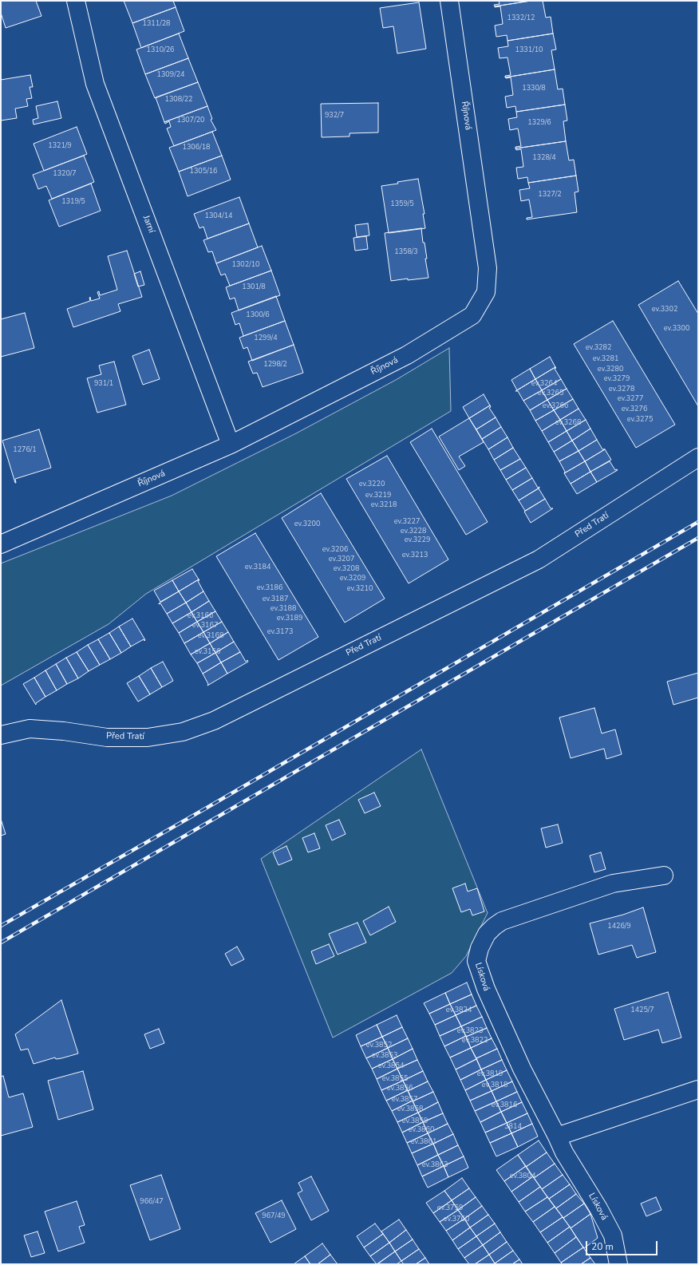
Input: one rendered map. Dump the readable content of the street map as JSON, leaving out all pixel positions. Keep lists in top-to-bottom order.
{
  "streets": {
    "street": [
      "Říjnová",
      "Jarní",
      "Před Tratí",
      "Lísková"
    ]
  },
  "crossings": [
    ["Říjnová", "Jarní"]
  ],
  "house_numbers": [
    "1332/12",
    "1311/28",
    "1310/26",
    "1331/10",
    "1309/24",
    "1330/8",
    "1308/22",
    "932/7",
    "1307/20",
    "1329/6",
    "1321/9",
    "1306/18",
    "1328/4",
    "1305/16",
    "1320/7",
    "1327/2",
    "1319/5",
    "1359/5",
    "1304/14",
    "1358/3",
    "1302/10",
    "1301/8",
    "ev.3302",
    "1300/6",
    "ev.3300",
    "1299/4",
    "ev.3282",
    "ev.3281",
    "1298/2",
    "ev.3280",
    "ev.3279",
    "931/1",
    "ev.3264",
    "ev.3278",
    "ev.3265",
    "ev.3277",
    "ev.3266",
    "ev.3276",
    "ev.3275",
    "ev.3268",
    "1276/1",
    "ev.3220",
    "ev.3219",
    "ev.3218",
    "ev.3227",
    "ev.3200",
    "ev.3228",
    "ev.3229",
    "ev.3206",
    "ev.3213",
    "ev.3207",
    "ev.3184",
    "ev.3208",
    "ev.3209",
    "ev.3186",
    "ev.3210",
    "ev.3187",
    "ev.3188",
    "ev.3166",
    "ev.3189",
    "ev.3167",
    "ev.3173",
    "ev.3168",
    "ev.3156",
    "1426/9",
    "ev.3824",
    "1425/7",
    "ev.3823",
    "ev.3822",
    "ev.3852",
    "ev.3853",
    "ev.3854",
    "ev.3819",
    "ev.3855",
    "ev.3818",
    "ev.3856",
    "ev.3857",
    "ev.3816",
    "ev.3858",
    "ev.3859",
    "3814",
    "ev.3860",
    "ev.3861",
    "ev.3863",
    "ev.3804",
    "966/47",
    "ev.3759",
    "967/49",
    "ev.3760"
  ],
  "scale_bar": "20 m"
}
